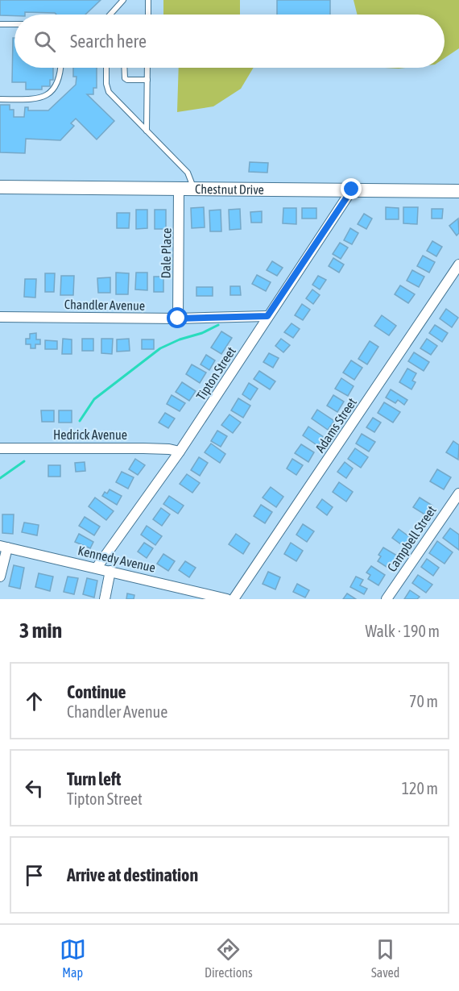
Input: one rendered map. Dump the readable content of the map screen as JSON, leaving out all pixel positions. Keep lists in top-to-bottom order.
{
  "streets": {
    "street": [
      "Chestnut Drive",
      "Dale Place",
      "Chandler Avenue",
      "Tipton Street",
      "Adams Street",
      "Hedrick Avenue",
      "Campbell Street",
      "Kennedy Avenue"
    ]
  },
  "crossings": [
    ["Chestnut Drive", "Dale Place"],
    ["Chestnut Drive", "Tipton Street"],
    ["Dale Place", "Chandler Avenue"],
    ["Chandler Avenue", "Tipton Street"],
    ["Tipton Street", "Hedrick Avenue"],
    ["Tipton Street", "Kennedy Avenue"]
  ],
  "page": {
    "search": "Search here",
    "heading": ["3 min", "Walk · 190 m"],
    "list": [
      ["Continue", "Chandler Avenue", "70 m"],
      ["Turn left", "Tipton Street", "120 m"],
      "Arrive at destination"
    ],
    "nav": ["Map", "Directions", "Saved"]
  }
}
